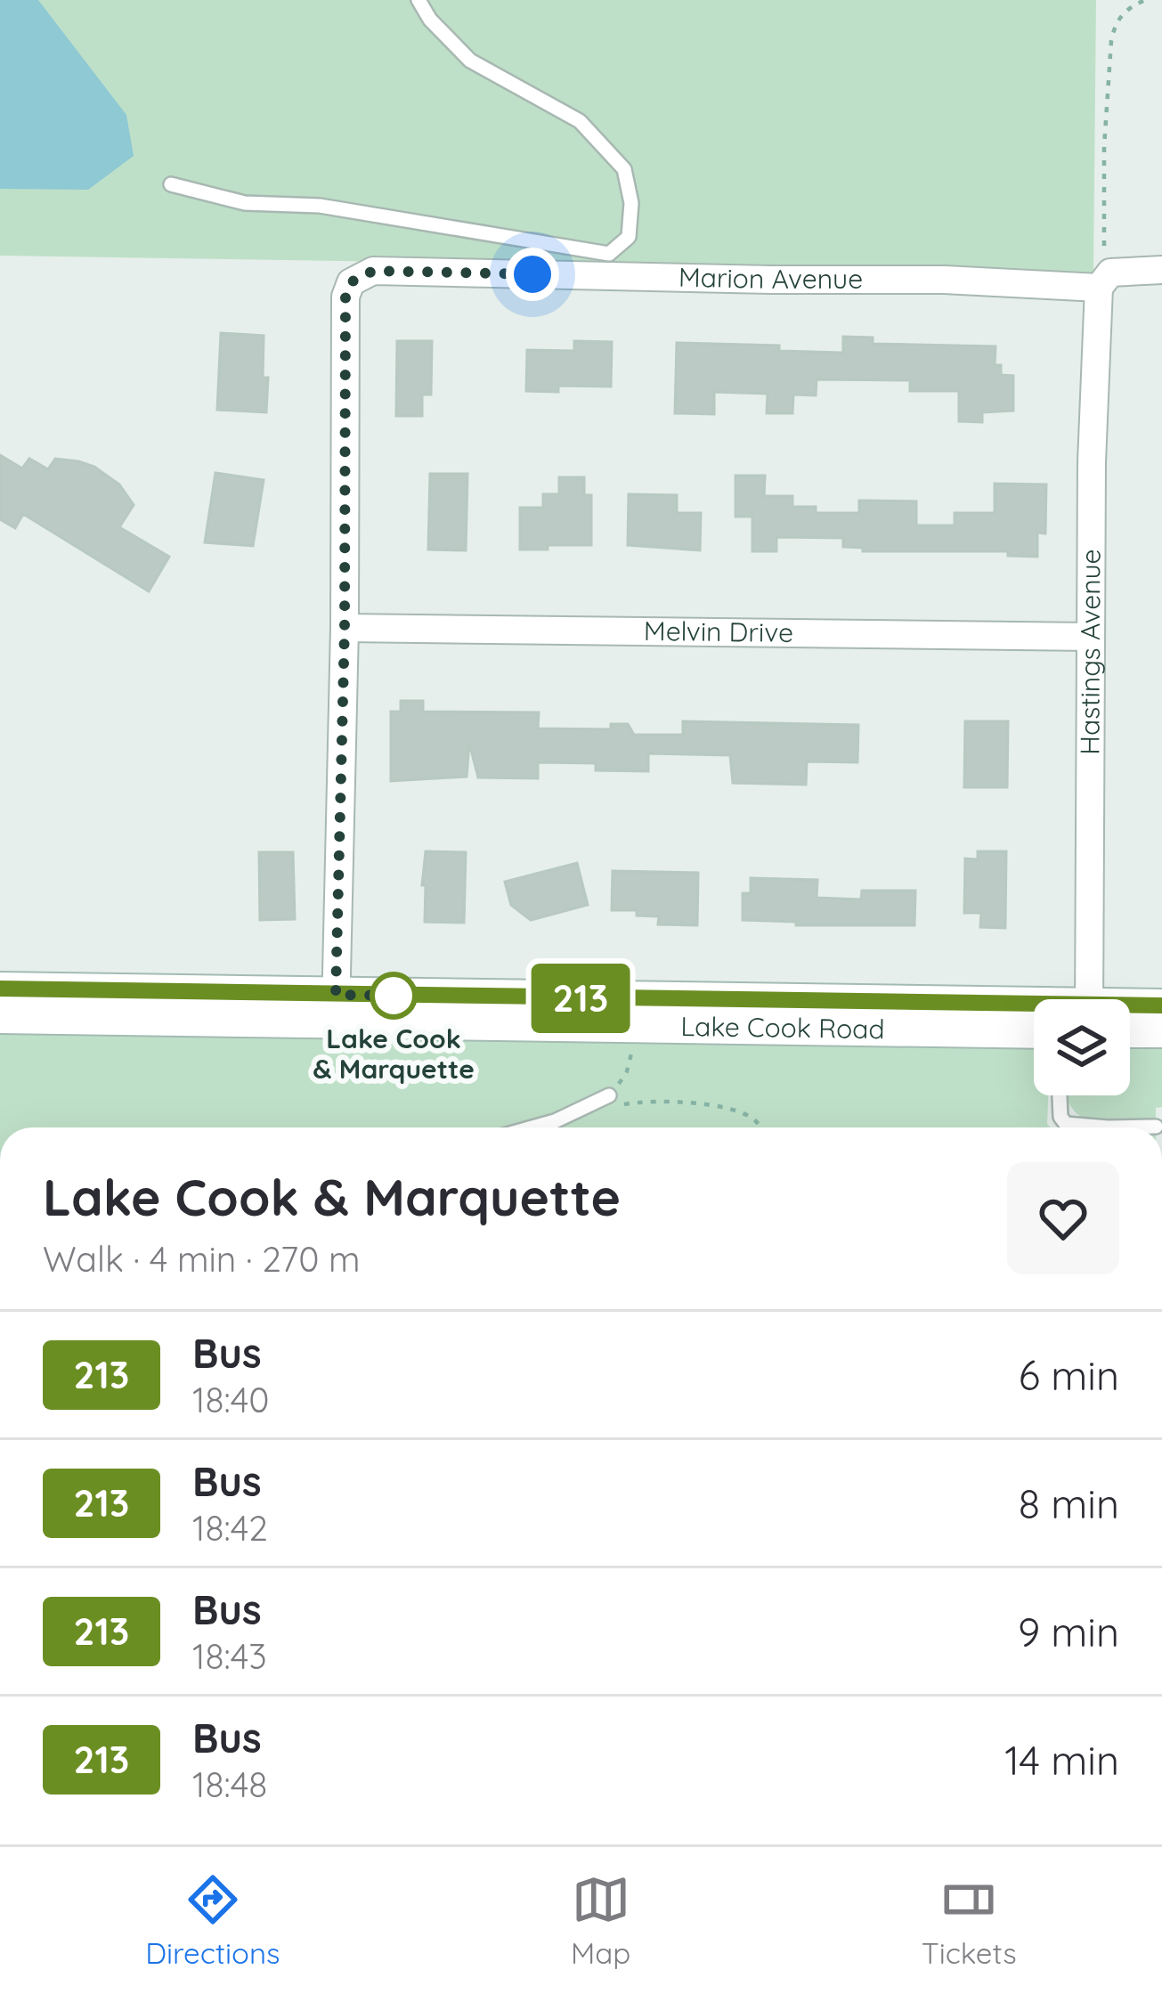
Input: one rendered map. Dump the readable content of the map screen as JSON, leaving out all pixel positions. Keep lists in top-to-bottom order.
{
  "streets": {
    "main road": ["Lake Cook Road"],
    "street": ["Marion Avenue", "Melvin Drive", "Hastings Avenue"]
  },
  "crossings": [
    ["Marion Avenue", "Melvin Drive"],
    ["Marion Avenue", "Hastings Avenue"],
    ["Melvin Drive", "Hastings Avenue"]
  ],
  "places": ["Lake Cook & Marquette"],
  "lines": ["bus line 213"],
  "page": {
    "on_map": "213",
    "heading": ["Lake Cook & Marquette", "Walk · 4 min · 270 m"],
    "list": [
      {
        "mark": "213",
        "name": "Bus",
        "note": "18:40",
        "value": "6 min"
      },
      {
        "mark": "213",
        "name": "Bus",
        "note": "18:42",
        "value": "8 min"
      },
      {
        "mark": "213",
        "name": "Bus",
        "note": "18:43",
        "value": "9 min"
      },
      {
        "mark": "213",
        "name": "Bus",
        "note": "18:48",
        "value": "14 min"
      }
    ],
    "tabs": ["Directions", "Map", "Tickets"]
  }
}
